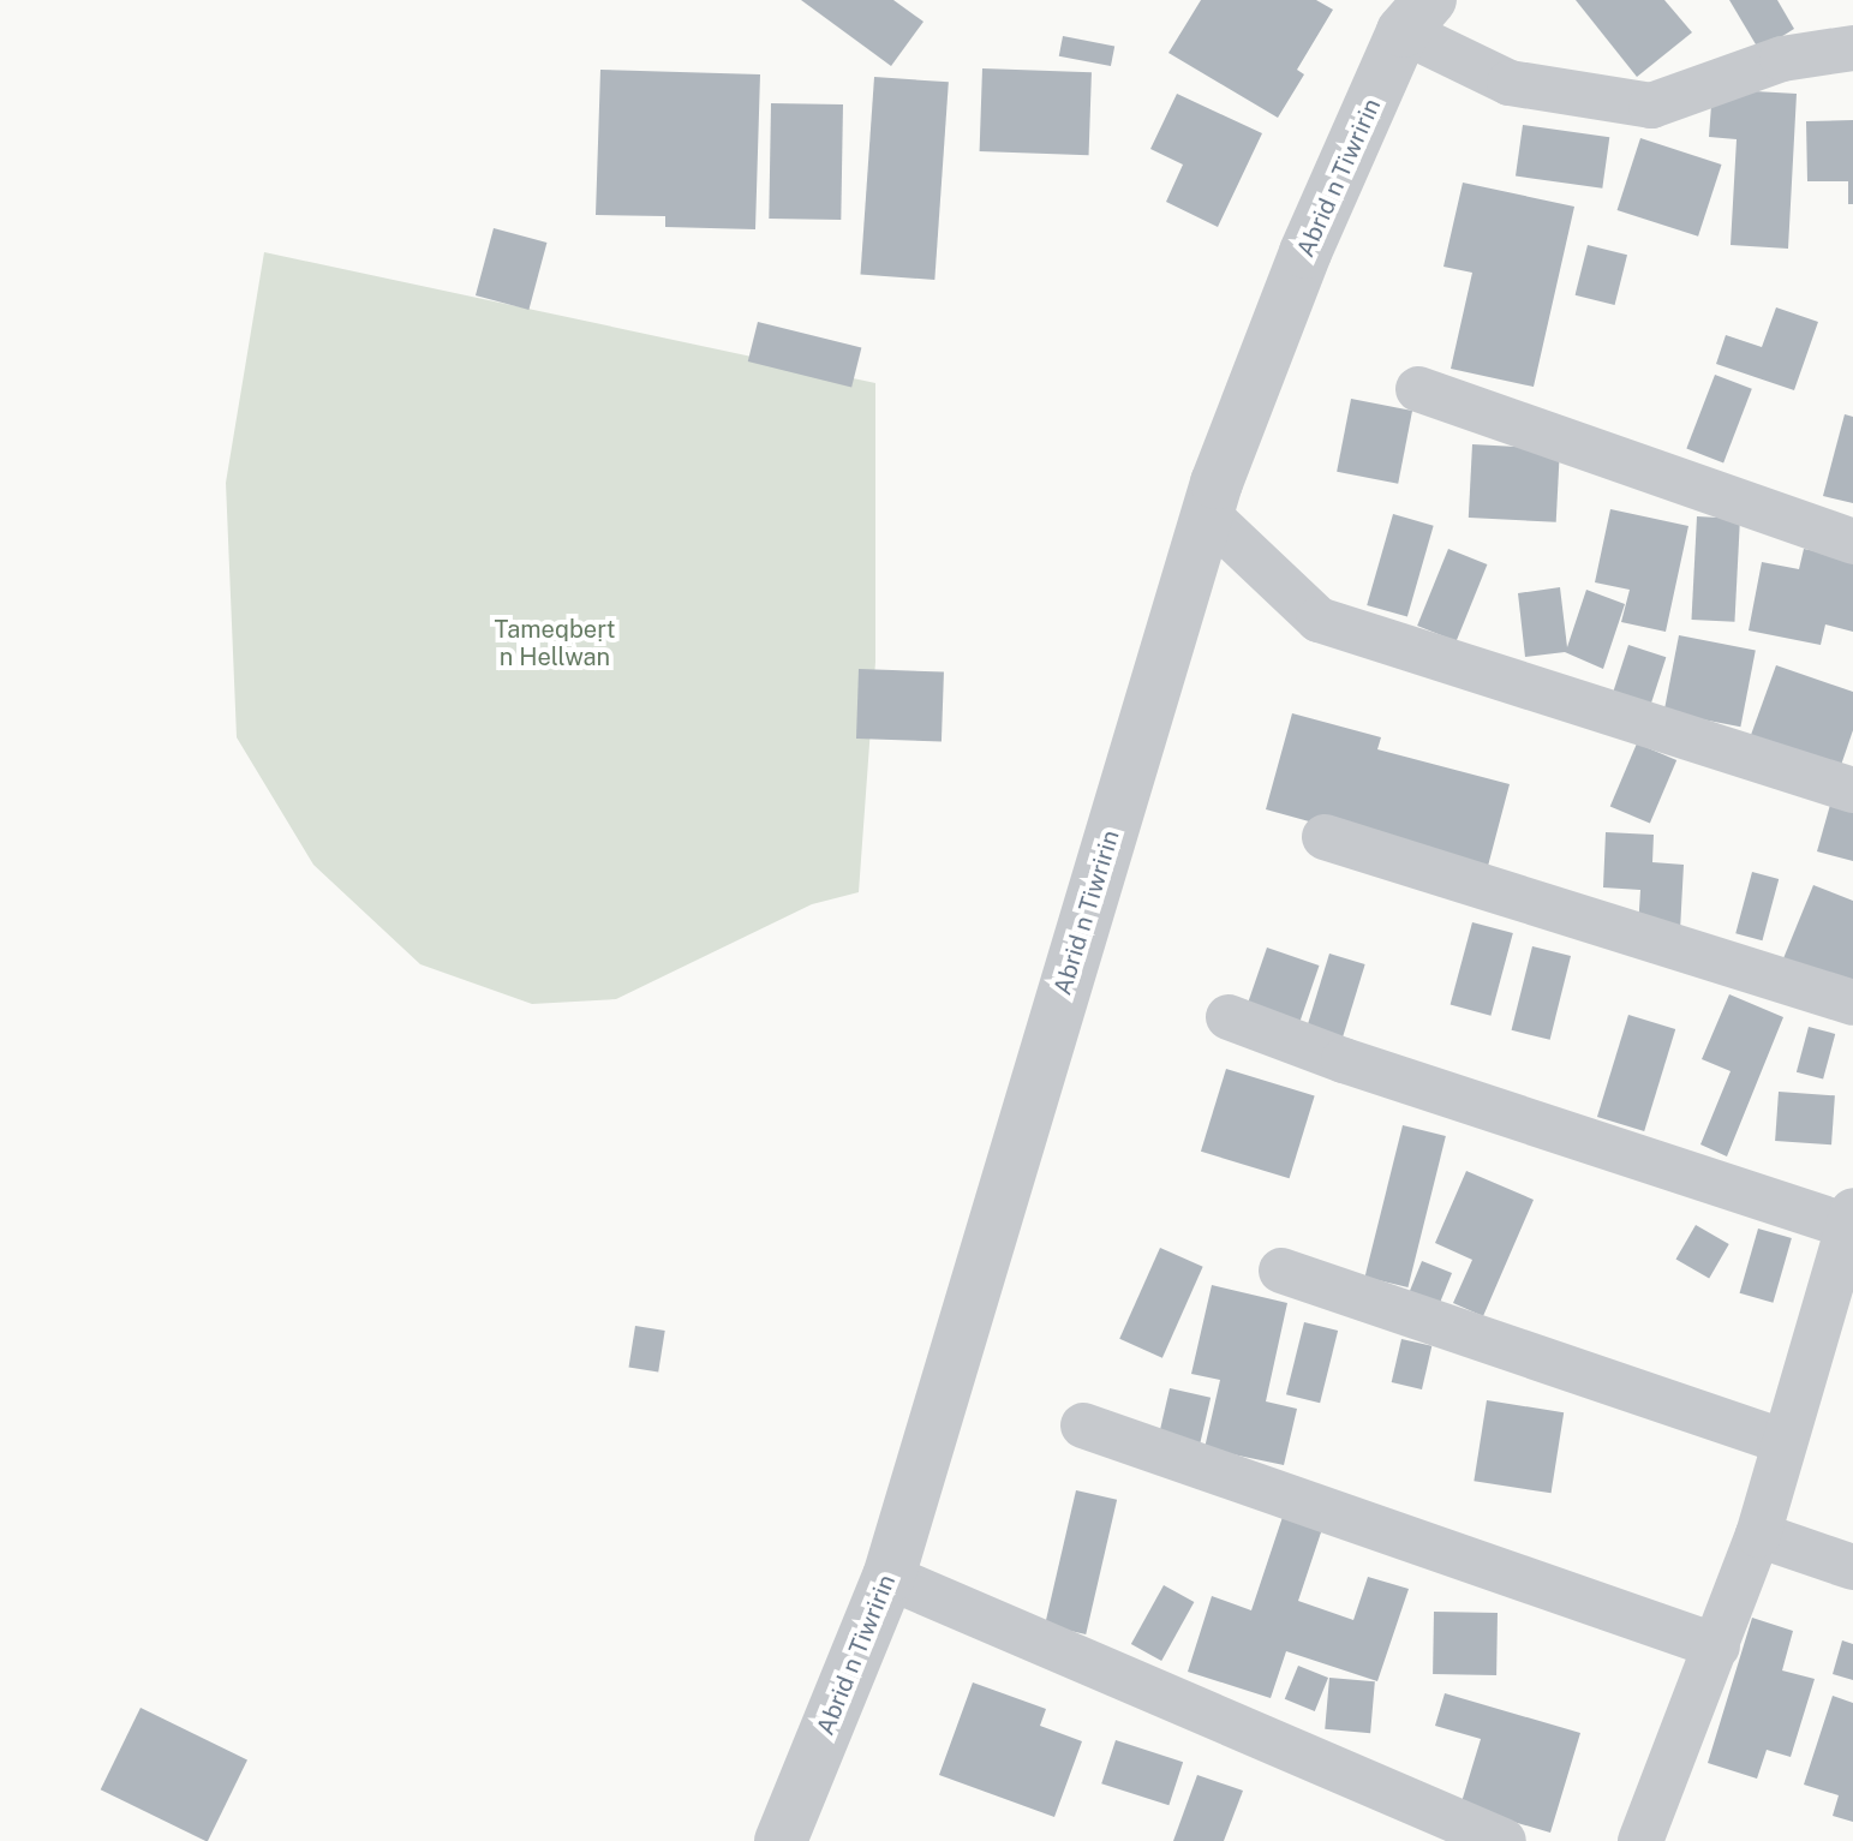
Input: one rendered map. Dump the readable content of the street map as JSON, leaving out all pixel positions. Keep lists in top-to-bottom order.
{
  "streets": {
    "street": ["Abrid n Tiwririn"]
  },
  "parks": ["Tameqbeṛt n Hellwan"]
}
